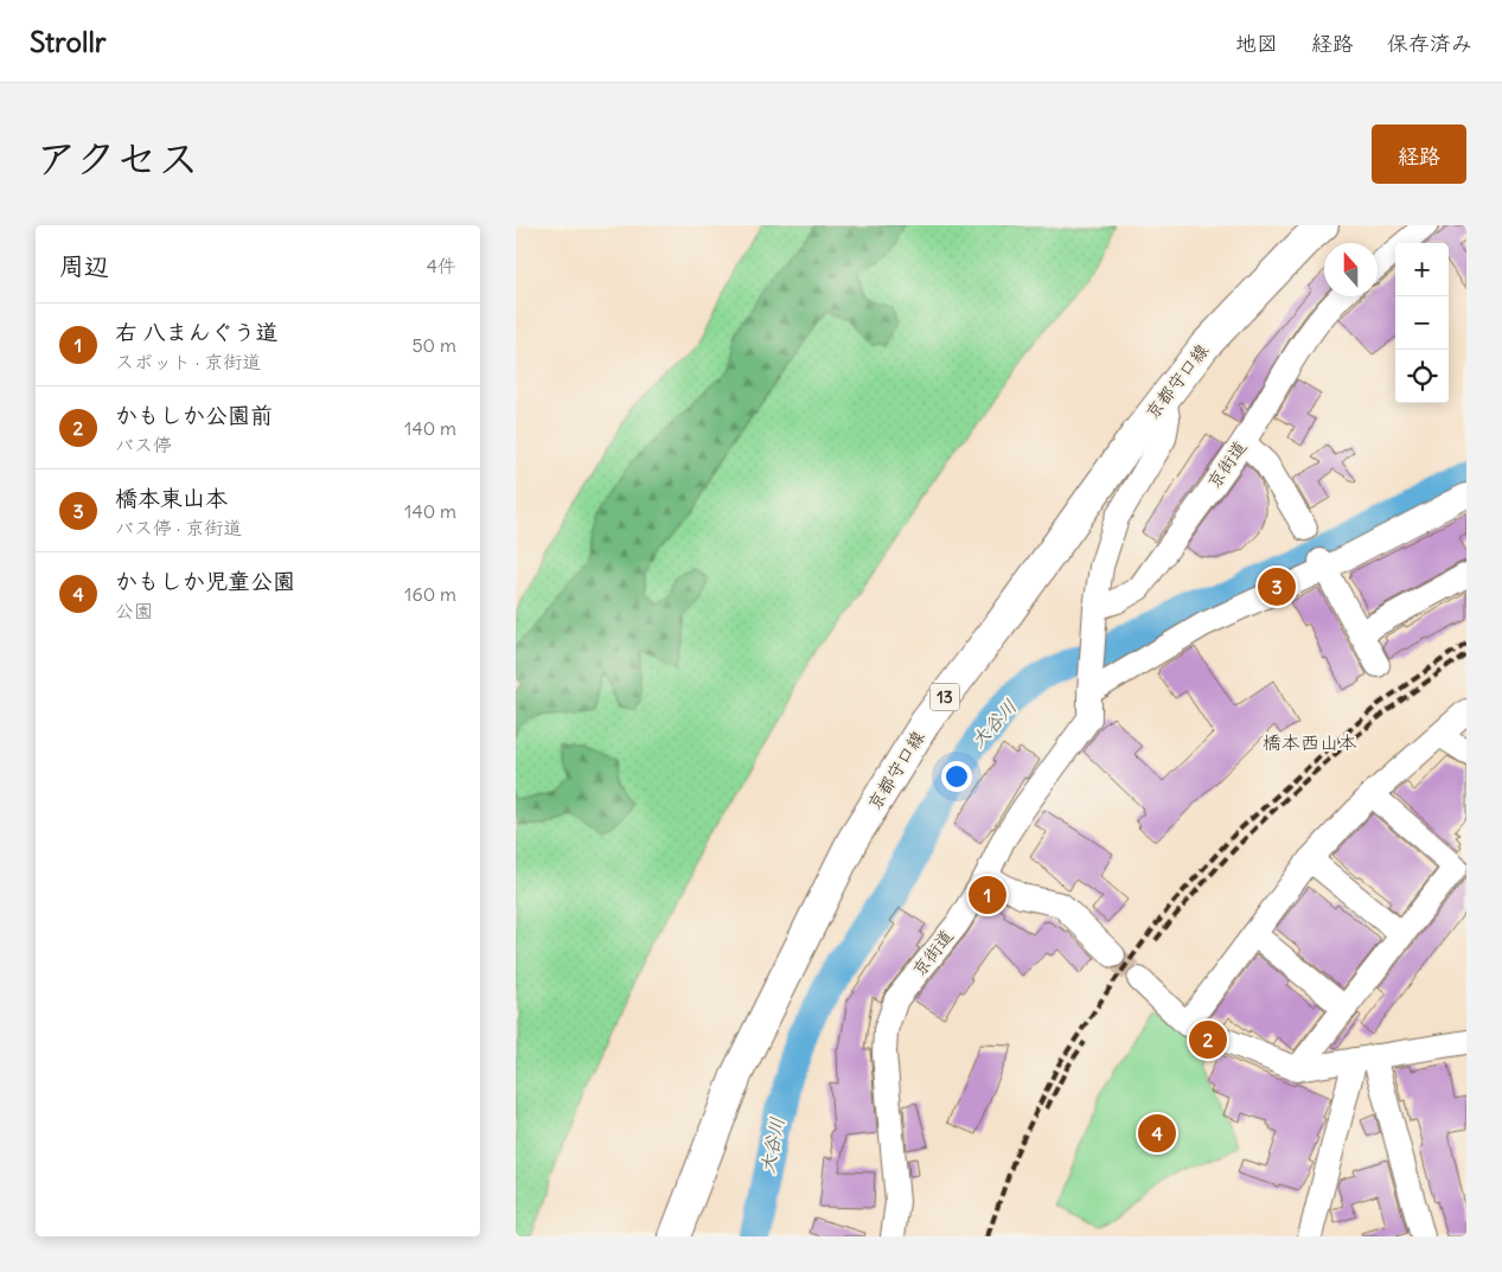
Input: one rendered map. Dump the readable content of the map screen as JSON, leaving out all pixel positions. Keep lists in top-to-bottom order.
{
  "streets": {
    "main road": ["京都守口線", "13"],
    "street": ["京街道"]
  },
  "crossings": [
    ["京都守口線", "京街道"]
  ],
  "districts": ["橋本西山本"],
  "water": ["大谷川"],
  "north": "top",
  "page": {
    "header": "Strollr",
    "nav": ["地図", "経路", "保存済み"],
    "title": "アクセス",
    "buttons": "経路",
    "heading": ["周辺", "4件"],
    "map_buttons": ["+", "−"],
    "list": [
      {
        "mark": "1",
        "name": "右 八まんぐう道",
        "note": "スポット · 京街道",
        "value": "50 m"
      },
      {
        "mark": "2",
        "name": "かもしか公園前",
        "note": "バス停",
        "value": "140 m"
      },
      {
        "mark": "3",
        "name": "橋本東山本",
        "note": "バス停 · 京街道",
        "value": "140 m"
      },
      {
        "mark": "4",
        "name": "かもしか児童公園",
        "note": "公園",
        "value": "160 m"
      }
    ],
    "pins": [
      "3",
      "1",
      "2",
      "4"
    ]
  }
}
